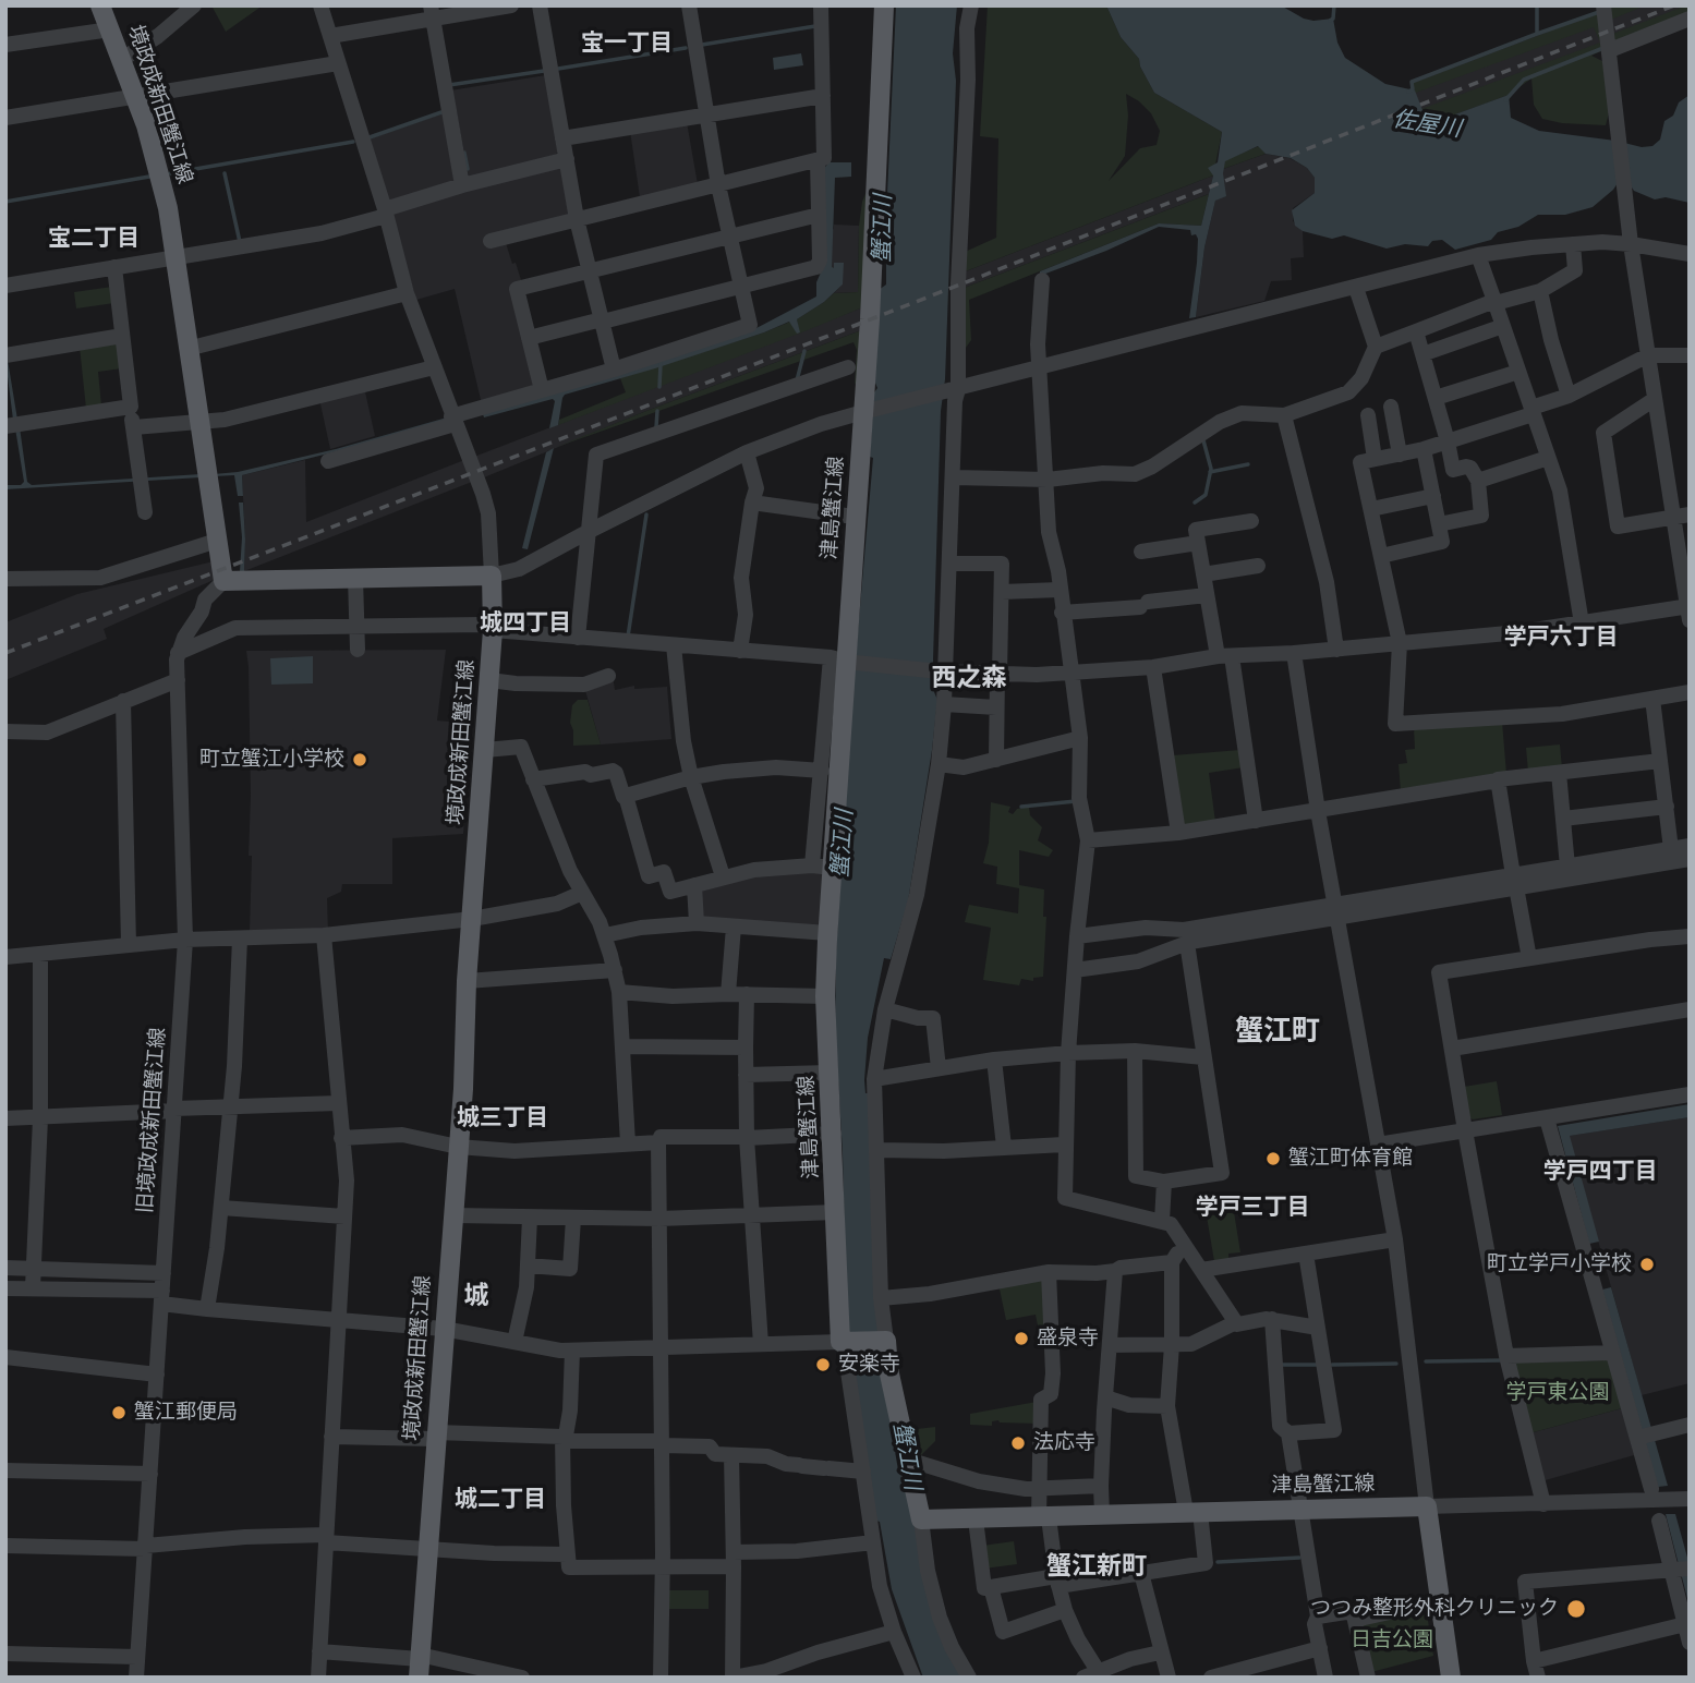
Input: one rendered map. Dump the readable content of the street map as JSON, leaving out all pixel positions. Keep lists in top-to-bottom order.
{
  "streets": {
    "main road": ["境政成新田蟹江線", "津島蟹江線"],
    "street": ["旧境政成新田蟹江線"]
  },
  "districts": [
    "宝一丁目",
    "宝二丁目",
    "城四丁目",
    "学戸六丁目",
    "西之森",
    "蟹江町",
    "城三丁目",
    "学戸四丁目",
    "学戸三丁目",
    "城",
    "城二丁目",
    "蟹江新町"
  ],
  "water": ["佐屋川", "蟹江川"],
  "parks": ["学戸東公園", "日吉公園"],
  "places": [
    "町立蟹江小学校",
    "蟹江町体育館",
    "町立学戸小学校",
    "盛泉寺",
    "安楽寺",
    "蟹江郵便局",
    "法応寺",
    "つつみ整形外科クリニック"
  ]
}
